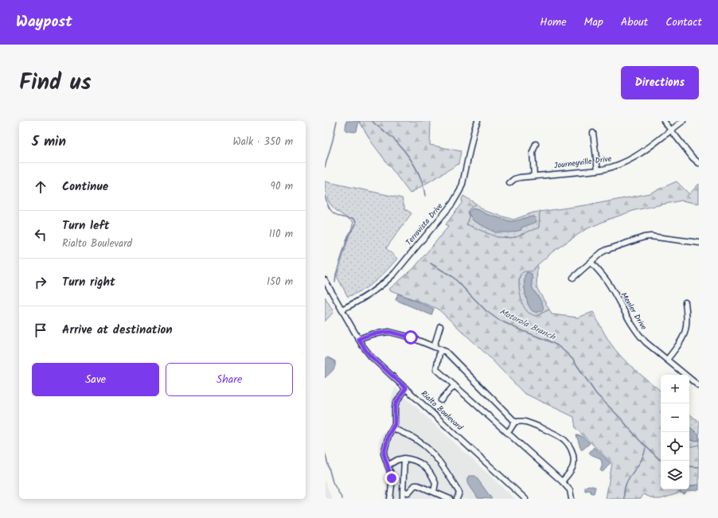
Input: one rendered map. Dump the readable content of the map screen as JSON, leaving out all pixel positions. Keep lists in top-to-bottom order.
{
  "streets": {
    "street": [
      "Journeyville Drive",
      "Terravista Drive",
      "Menler Drive",
      "Rialto Boulevard"
    ]
  },
  "crossings": [
    ["Terravista Drive", "Rialto Boulevard"]
  ],
  "water": ["Motorola Branch"],
  "page": {
    "header": "Waypost",
    "nav": [
      "Home",
      "Map",
      "About",
      "Contact"
    ],
    "title": "Find us",
    "buttons": [
      "Directions",
      ["Save", "Share"]
    ],
    "heading": ["5 min", "Walk · 350 m"],
    "list": [
      ["Continue", "90 m"],
      ["Turn left", "Rialto Boulevard", "110 m"],
      ["Turn right", "150 m"],
      "Arrive at destination"
    ],
    "map_buttons": ["+", "−"]
  }
}
